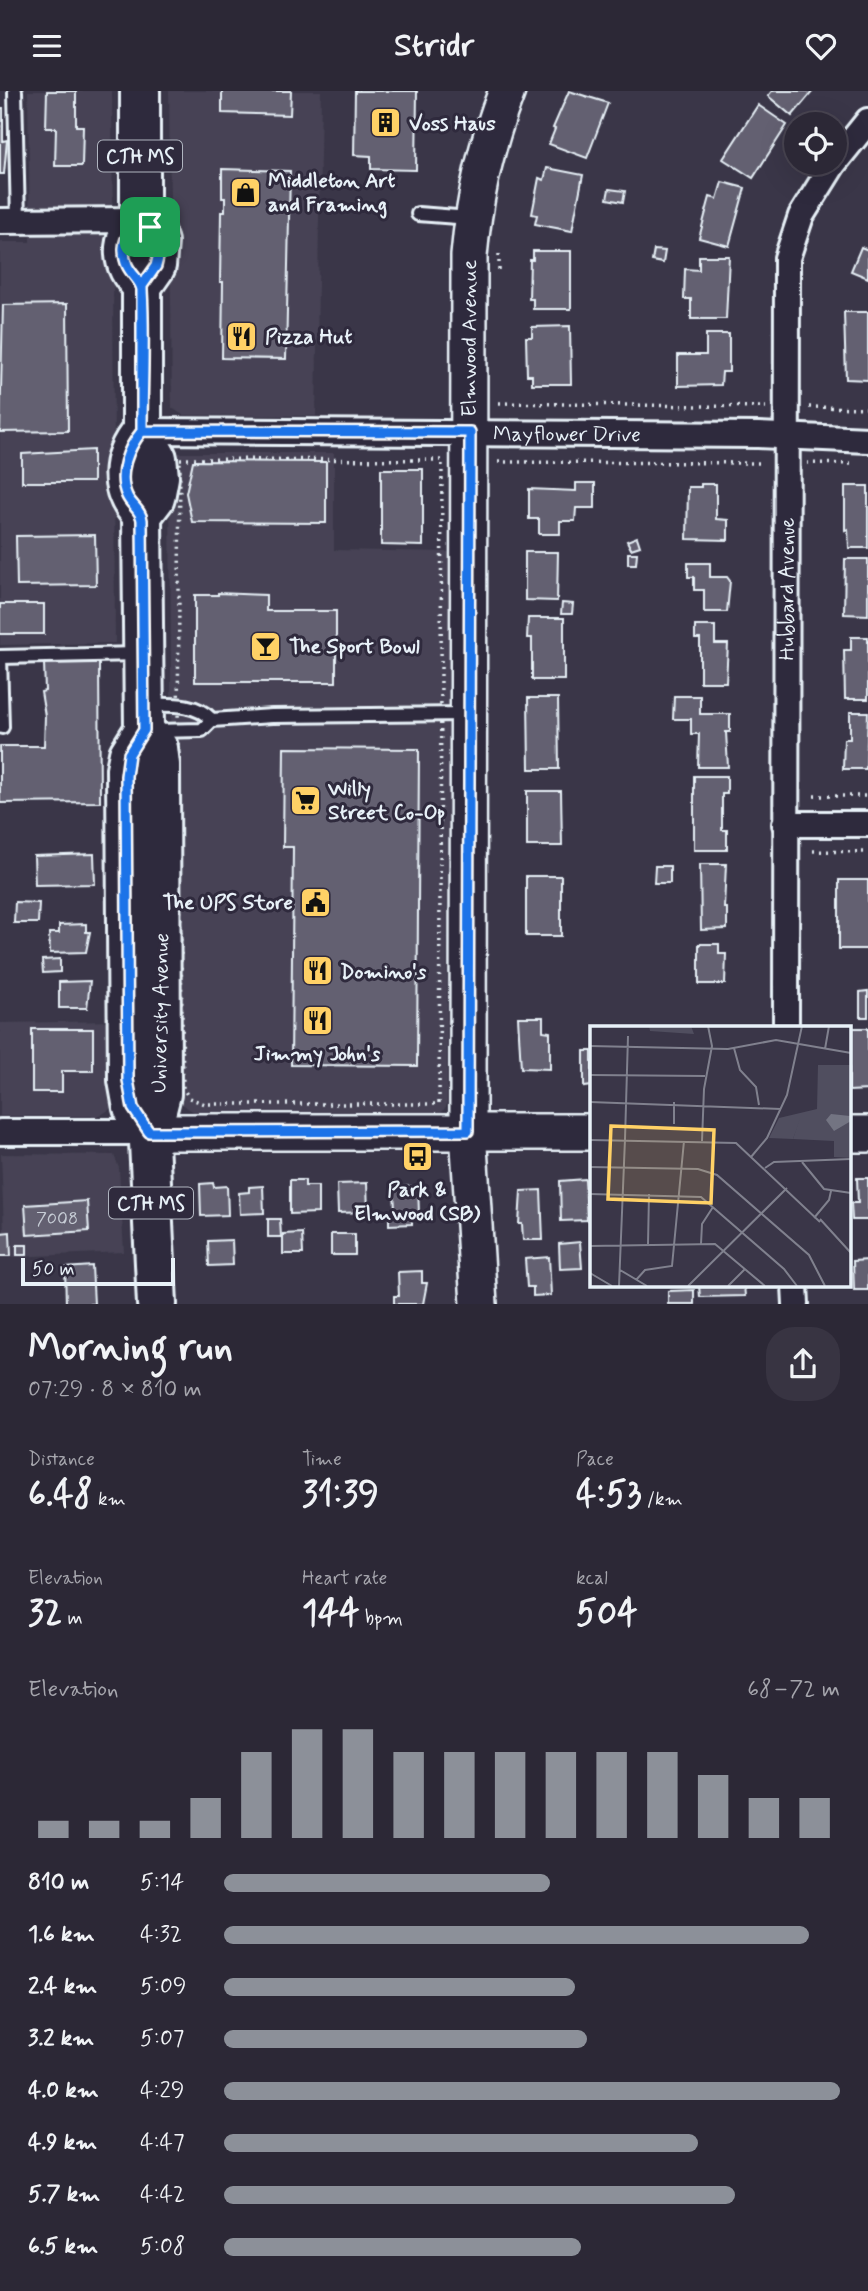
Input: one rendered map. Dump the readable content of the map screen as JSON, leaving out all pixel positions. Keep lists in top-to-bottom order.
{
  "streets": {
    "main road": ["CTH MS", "University Avenue"],
    "street": ["Elmwood Avenue", "Mayflower Drive", "Hubbard Avenue"]
  },
  "crossings": [
    ["CTH MS", "University Avenue"],
    ["Elmwood Avenue", "Mayflower Drive"],
    ["Mayflower Drive", "Hubbard Avenue"],
    ["Mayflower Drive", "University Avenue"]
  ],
  "places": {
    "building": ["Voss Haus"],
    "shop": ["Middleton Art and Framing"],
    "restaurant": ["Pizza Hut", "Domino's", "Jimmy John's"],
    "bar": ["The Sport Bowl"],
    "supermarket": ["Willy Street Co-Op"],
    "public building": ["The UPS Store"],
    "bus stop": ["Park & Elmwood (SB)"]
  },
  "house_numbers": ["7008"],
  "scale_bar": "50 m",
  "page": {
    "header": "Stridr",
    "scale": "50 m",
    "heading": ["Morning run", "07:29 · 8 × 810 m"],
    "stats": [
      ["Distance", "6.48 km"],
      ["Time", "31:39"],
      ["Pace", "4:53 /km"],
      ["Elevation", "32 m"],
      ["Heart rate", "144 bpm"],
      ["kcal", "504"]
    ],
    "chart": ["Elevation", "68–72 m"],
    "list": [
      {
        "name": "810 m",
        "note": "5:14"
      },
      {
        "name": "1.6 km",
        "note": "4:32"
      },
      {
        "name": "2.4 km",
        "note": "5:09"
      },
      {
        "name": "3.2 km",
        "note": "5:07"
      },
      {
        "name": "4.0 km",
        "note": "4:29"
      },
      {
        "name": "4.9 km",
        "note": "4:47"
      },
      {
        "name": "5.7 km",
        "note": "4:42"
      },
      {
        "name": "6.5 km",
        "note": "5:08"
      }
    ]
  }
}
